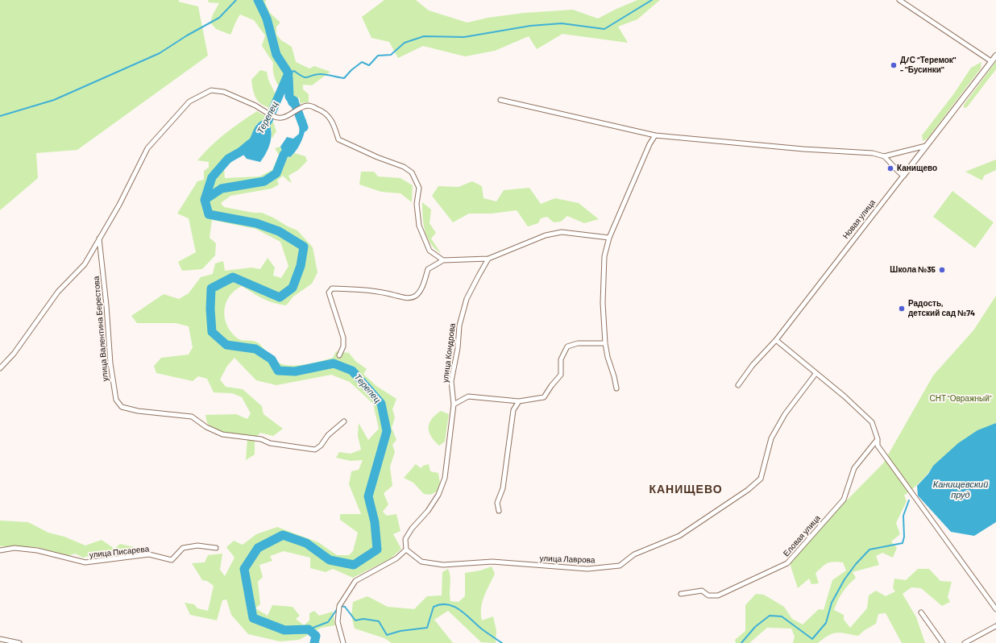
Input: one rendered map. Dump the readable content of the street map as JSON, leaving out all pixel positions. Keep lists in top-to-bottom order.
{
  "streets": {
    "street": [
      "Новая улица",
      "улица Валентина Берестова",
      "улица Кондрова",
      "Еловая улица",
      "улица Писарева",
      "улица Лаврова"
    ]
  },
  "crossings": [
    ["улица Кондрова", "улица Лаврова"]
  ],
  "districts": ["КАНИЩЕВО"],
  "water": ["Терепец", "Канищевский пруд"],
  "parks": ["СНТ \"Овражный\""],
  "places": [
    "Д/С “Теремок\" - \"Бусинки\"",
    "Канищево",
    "Школа №35",
    "Радость, детский сад №74"
  ]
}
